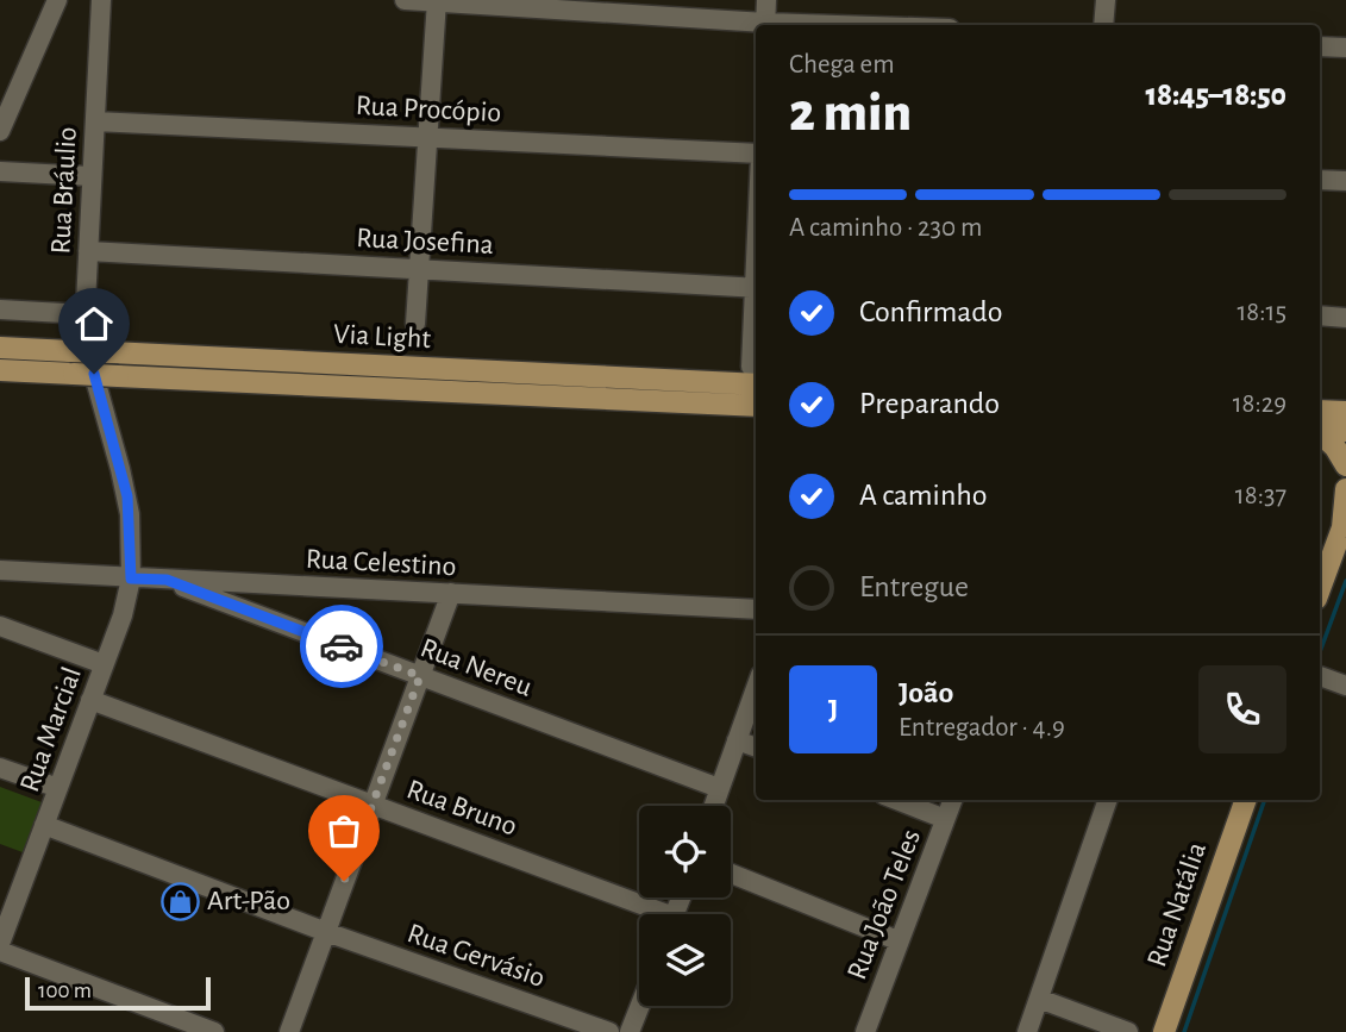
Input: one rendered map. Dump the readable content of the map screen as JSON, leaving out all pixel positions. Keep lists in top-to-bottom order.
{
  "streets": {
    "main road": ["Via Light", "Rua Natália"],
    "street": [
      "Rua Procópio",
      "Rua Bráulio",
      "Rua Josefina",
      "Rua Celestino",
      "Rua Nereu",
      "Rua Marcial",
      "Rua Bruno",
      "Rua João Teles",
      "Rua Gervásio"
    ]
  },
  "crossings": [
    ["Rua Procópio", "Rua Bráulio"],
    ["Rua Bráulio", "Rua Josefina"],
    ["Rua Bráulio", "Rua Celestino"],
    ["Rua Bráulio", "Rua Marcial"],
    ["Rua Celestino", "Rua Nereu"],
    ["Rua Celestino", "Rua Marcial"],
    ["Rua Marcial", "Rua Bruno"],
    ["Rua Marcial", "Rua Gervásio"]
  ],
  "places": {
    "shop": ["Art-Pão"]
  },
  "scale_bar": "100 m",
  "page": {
    "heading": ["2 min", "Chega em", "18:45–18:50"],
    "panel": ["João", "Entregador · 4.9"],
    "bar": "A caminho · 230 m",
    "list": [
      ["Confirmado", "18:15"],
      ["Preparando", "18:29"],
      ["A caminho", "18:37"],
      "Entregue"
    ],
    "round": "J",
    "scale": "100 m"
  }
}
